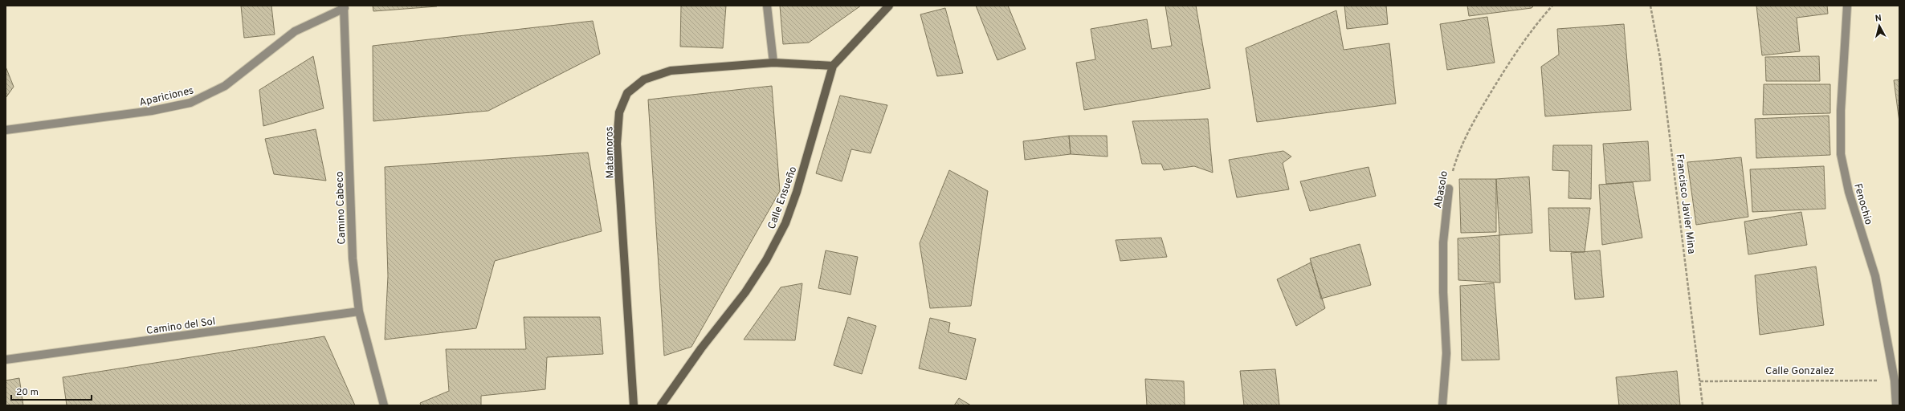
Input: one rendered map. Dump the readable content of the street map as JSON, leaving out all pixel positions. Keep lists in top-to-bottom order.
{
  "streets": {
    "street": [
      "Apariciones",
      "Matamoros",
      "Abasolo",
      "Calle Ensueño",
      "Fenochio",
      "Camino Cabeco",
      "Camino del Sol"
    ],
    "path": ["Francisco Javier Mina", "Calle Gonzalez"]
  },
  "crossings": [
    ["Apariciones", "Camino Cabeco"],
    ["Matamoros", "Calle Ensueño"],
    ["Francisco Javier Mina", "Calle Gonzalez"],
    ["Fenochio", "Calle Gonzalez"],
    ["Camino Cabeco", "Camino del Sol"]
  ],
  "scale_bar": "20 m",
  "north": "top"
}
